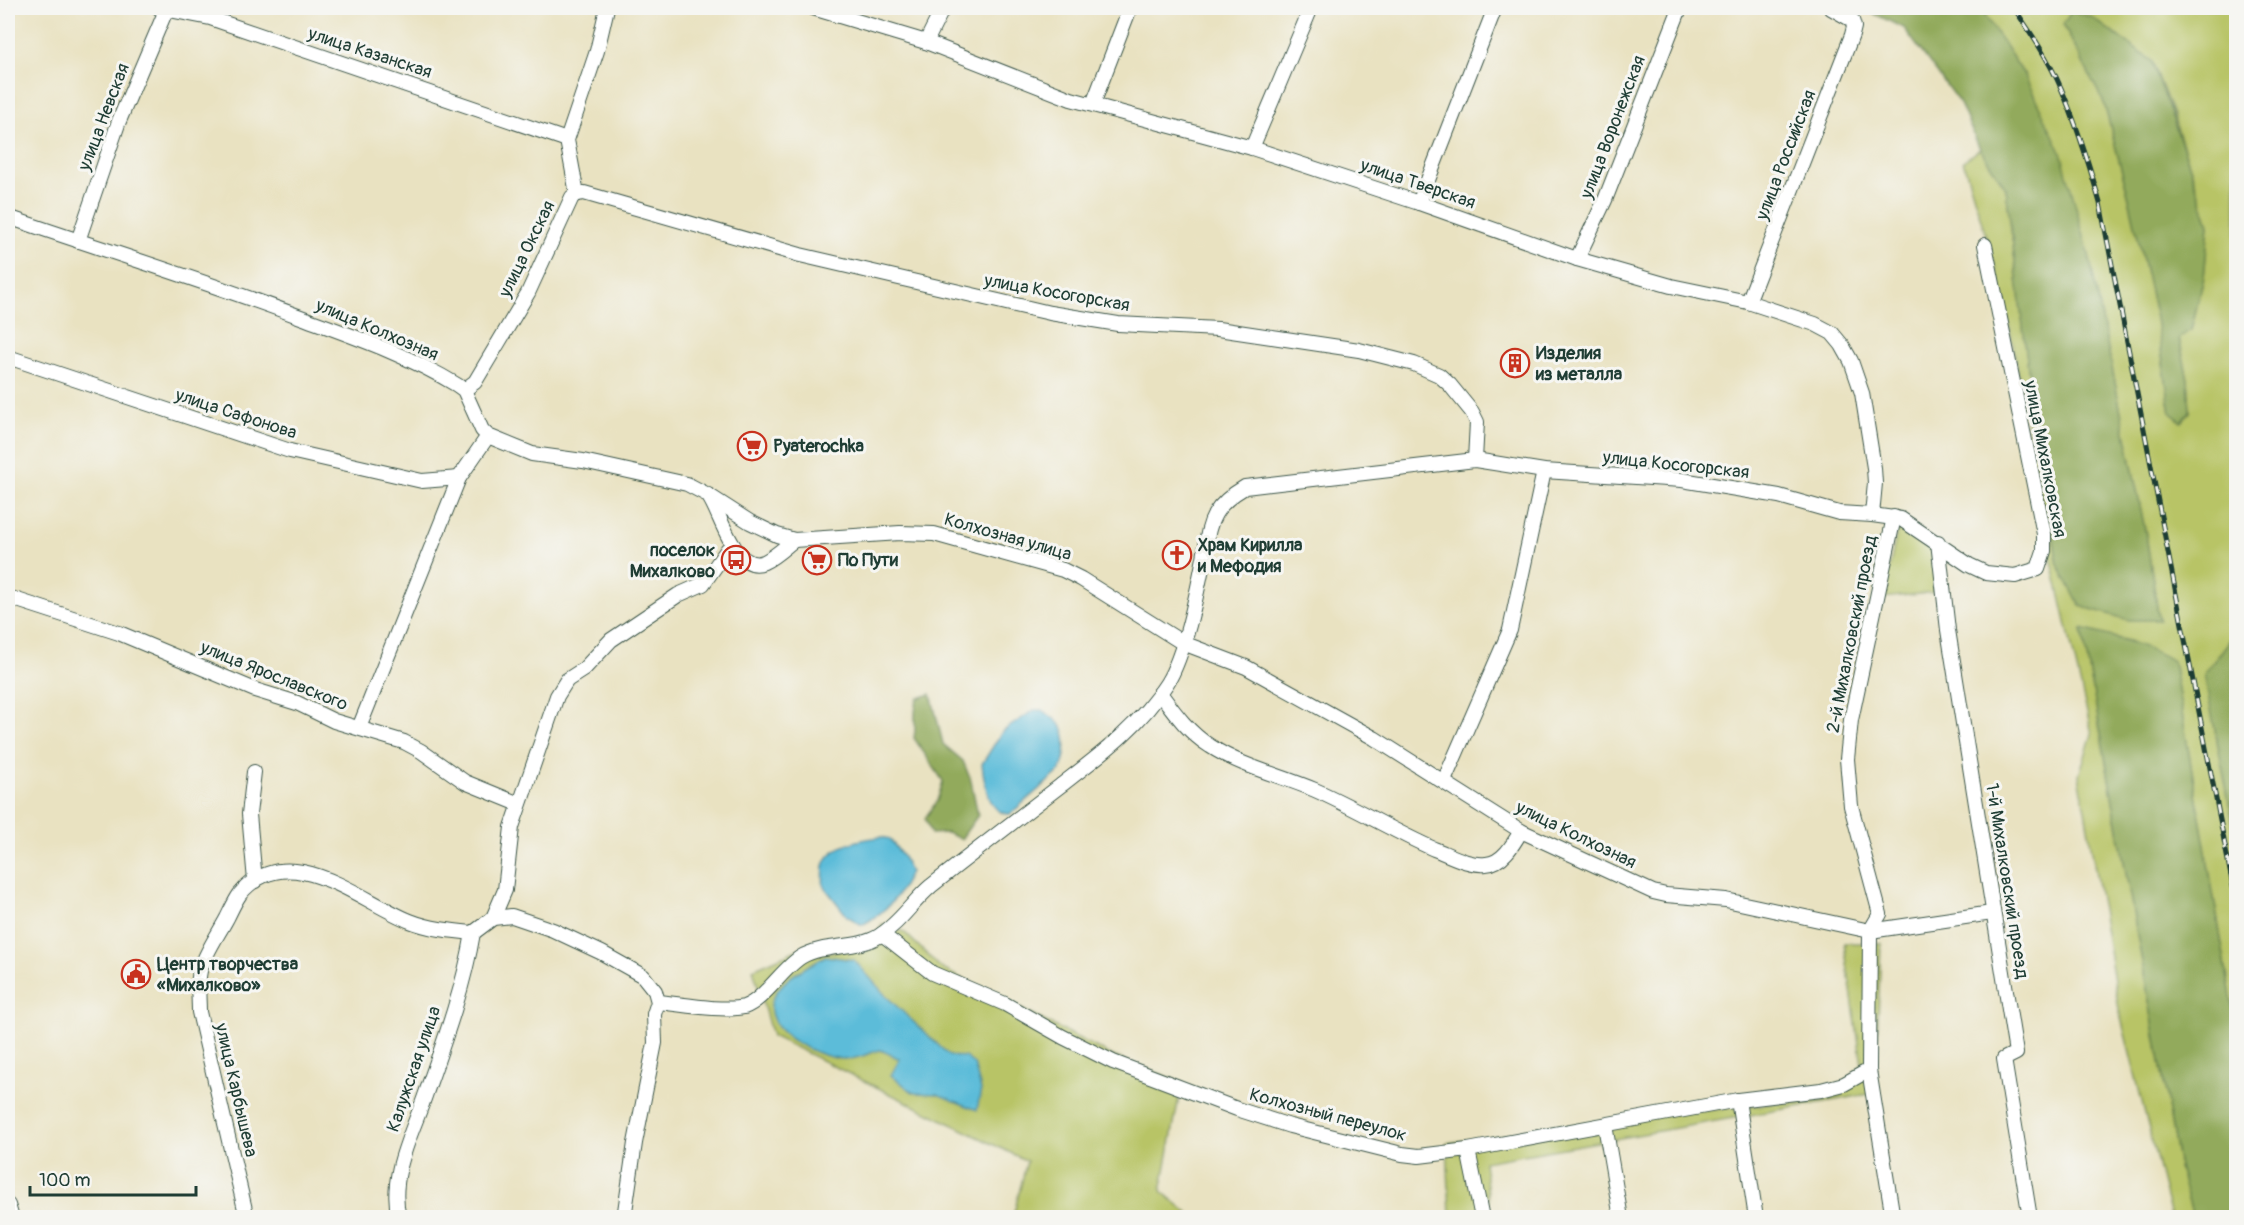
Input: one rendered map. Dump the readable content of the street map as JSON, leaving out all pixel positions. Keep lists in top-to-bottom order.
{
  "streets": {
    "street": [
      "улица Казанская",
      "улица Невская",
      "улица Воронежская",
      "улица Российская",
      "улица Тверская",
      "улица Окская",
      "улица Косогорская",
      "улица Колхозная",
      "улица Сафонова",
      "улица Михалковская",
      "Колхозная улица",
      "2-й Михалковский проезд",
      "улица Ярославского",
      "1-й Михалковский проезд",
      "Калужская улица",
      "улица Карбышева",
      "Колхозный переулок"
    ]
  },
  "crossings": [
    ["улица Казанская", "улица Невская"],
    ["улица Казанская", "улица Окская"],
    ["улица Невская", "улица Колхозная"],
    ["улица Воронежская", "улица Тверская"],
    ["улица Российская", "улица Тверская"],
    ["улица Тверская", "улица Косогорская"],
    ["улица Тверская", "улица Михалковская"],
    ["улица Окская", "улица Косогорская"],
    ["улица Окская", "улица Колхозная"],
    ["улица Косогорская", "улица Колхозная"],
    ["улица Косогорская", "улица Михалковская"],
    ["улица Косогорская", "Колхозная улица"],
    ["улица Колхозная", "Колхозная улица"],
    ["улица Колхозная", "2-й Михалковский проезд"],
    ["улица Колхозная", "1-й Михалковский проезд"],
    ["улица Михалковская", "2-й Михалковский проезд"],
    ["улица Михалковская", "1-й Михалковский проезд"],
    ["2-й Михалковский проезд", "Колхозный переулок"]
  ],
  "places": {
    "building": ["Изделия из металла"],
    "supermarket": ["Pyaterochka", "По Пути"],
    "church": ["Храм Кирилла и Мефодия"],
    "bus stop": ["поселок Михалково"],
    "public building": ["Центр творчества «Михалково»"]
  },
  "scale_bar": "100 m"
}
